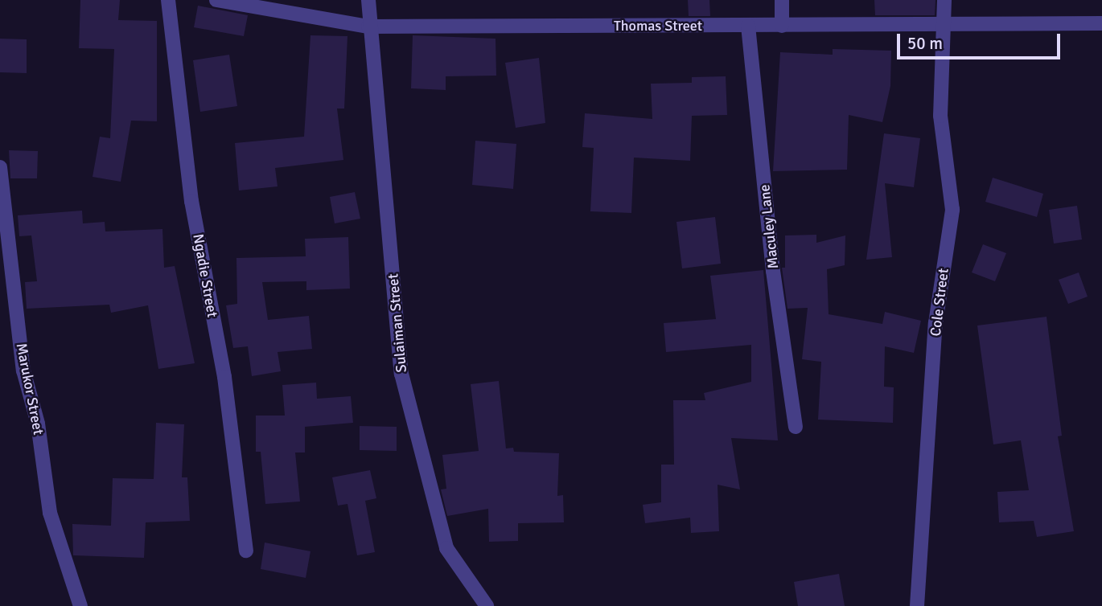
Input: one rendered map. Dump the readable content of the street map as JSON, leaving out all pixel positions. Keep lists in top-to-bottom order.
{
  "streets": {
    "street": [
      "Thomas Street",
      "Maculey Lane",
      "Ngadie Street",
      "Cole Street",
      "Sulaiman Street",
      "Marukor Street"
    ]
  },
  "crossings": [
    ["Thomas Street", "Maculey Lane"],
    ["Thomas Street", "Cole Street"],
    ["Thomas Street", "Sulaiman Street"]
  ],
  "scale_bar": "50 m"
}
